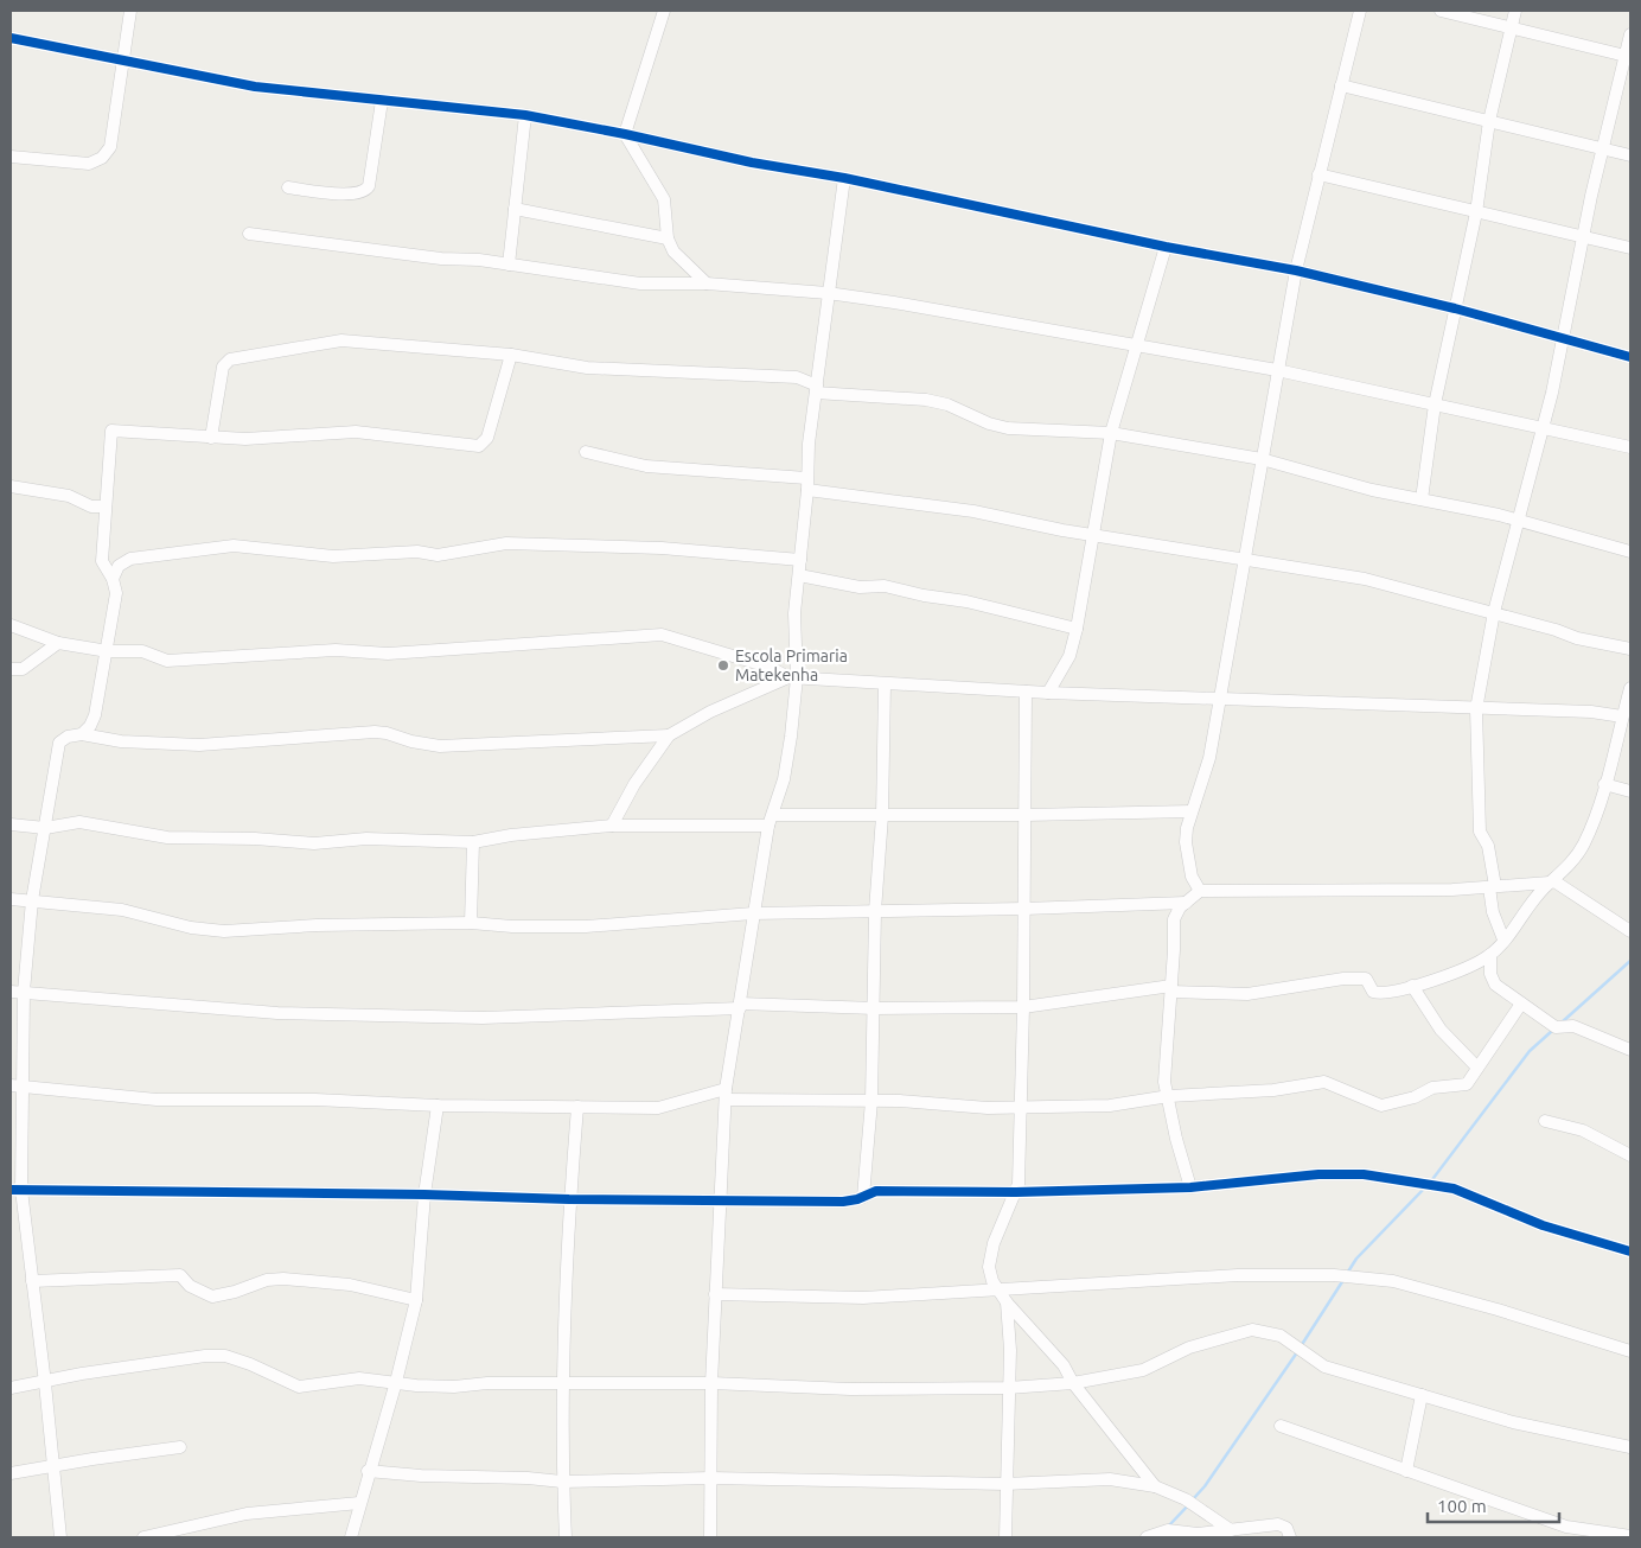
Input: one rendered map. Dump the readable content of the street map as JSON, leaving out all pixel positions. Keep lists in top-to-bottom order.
{
  "places": ["Escola Primaria Matekenha"],
  "scale_bar": "100 m"
}
